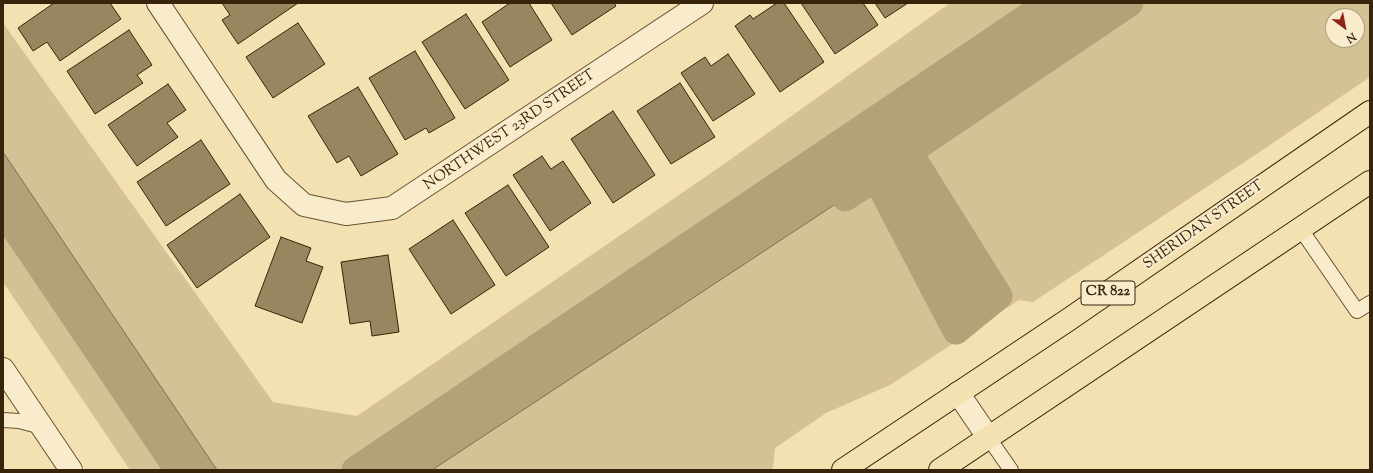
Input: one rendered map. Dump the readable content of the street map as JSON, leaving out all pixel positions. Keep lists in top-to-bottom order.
{
  "streets": {
    "main road": ["SHERIDAN STREET", "CR 822"],
    "street": ["NORTHWEST 23RD STREET"]
  },
  "north": "bottom right"
}
